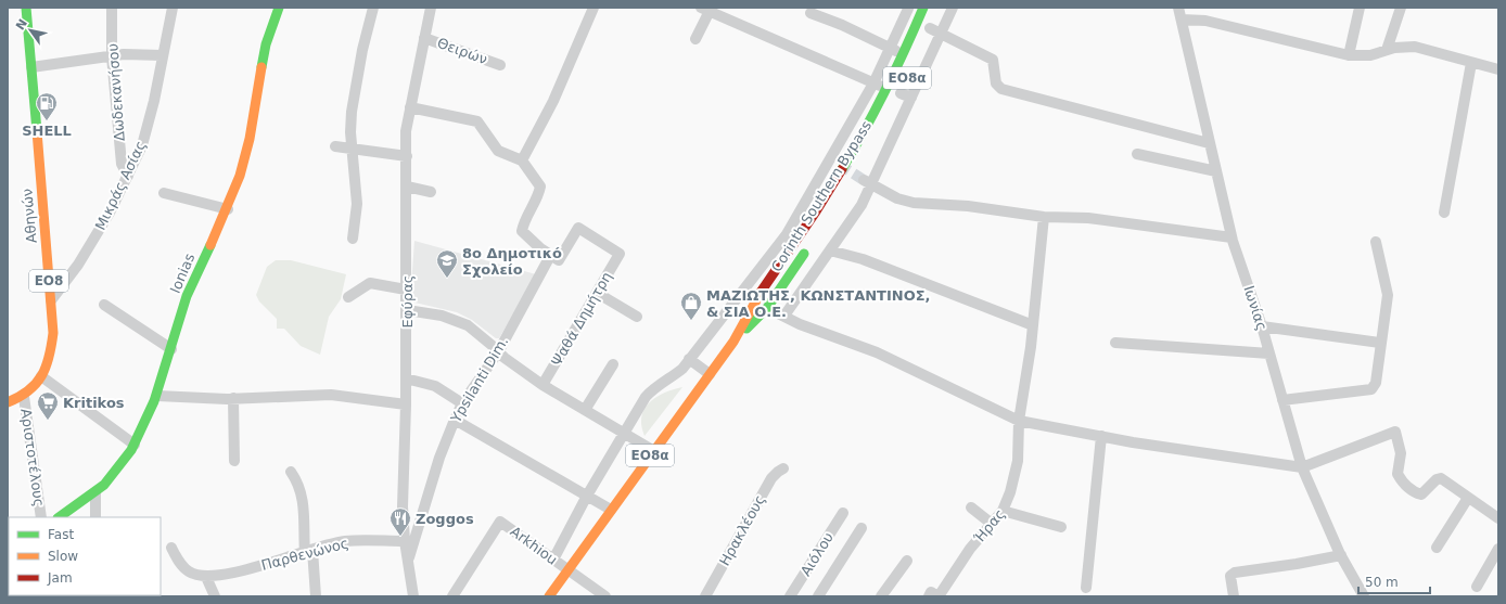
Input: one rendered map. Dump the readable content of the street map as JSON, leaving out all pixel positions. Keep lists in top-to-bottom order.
{
  "streets": {
    "main road": [
      "ΕΟ8α",
      "Corinth Southern Bypass",
      "Αθηνών",
      "Ionias",
      "ΕΟ8"
    ],
    "street": [
      "Θειρών",
      "Δωδεκανήσου",
      "Μικράς Ασίας",
      "Εφύρας",
      "Ιωνίας",
      "Ψαθά Δημήτρη",
      "Ypsilanti Dim.",
      "Αριστοτέλους",
      "Ήρας",
      "Ηρακλέους",
      "Arkhiou",
      "Παρθενώνος",
      "Αιόλου"
    ]
  },
  "crossings": [
    ["Θειρών", "Εφύρας"],
    ["Δωδεκανήσου", "Μικράς Ασίας"],
    ["Μικράς Ασίας", "Αθηνών"],
    ["Corinth Southern Bypass", "Arkhiou"],
    ["Αθηνών", "Αριστοτέλους"],
    ["Εφύρας", "Ypsilanti Dim."],
    ["Εφύρας", "Παρθενώνος"],
    ["Ψαθά Δημήτρη", "Ypsilanti Dim."]
  ],
  "places": {
    "fuel station": ["SHELL"],
    "school or university": ["8ο Δημοτικό Σχολείο"],
    "shop": ["ΜΑΖΙΩΤΗΣ, ΚΩΝΣΤΑΝΤΙΝΟΣ, & ΣΙΑ Ο.Ε."],
    "supermarket": ["Kritikos"],
    "restaurant": ["Zoggos"]
  },
  "legend": ["Fast", "Slow", "Jam"],
  "scale_bar": "50 m",
  "north": "top left"
}
